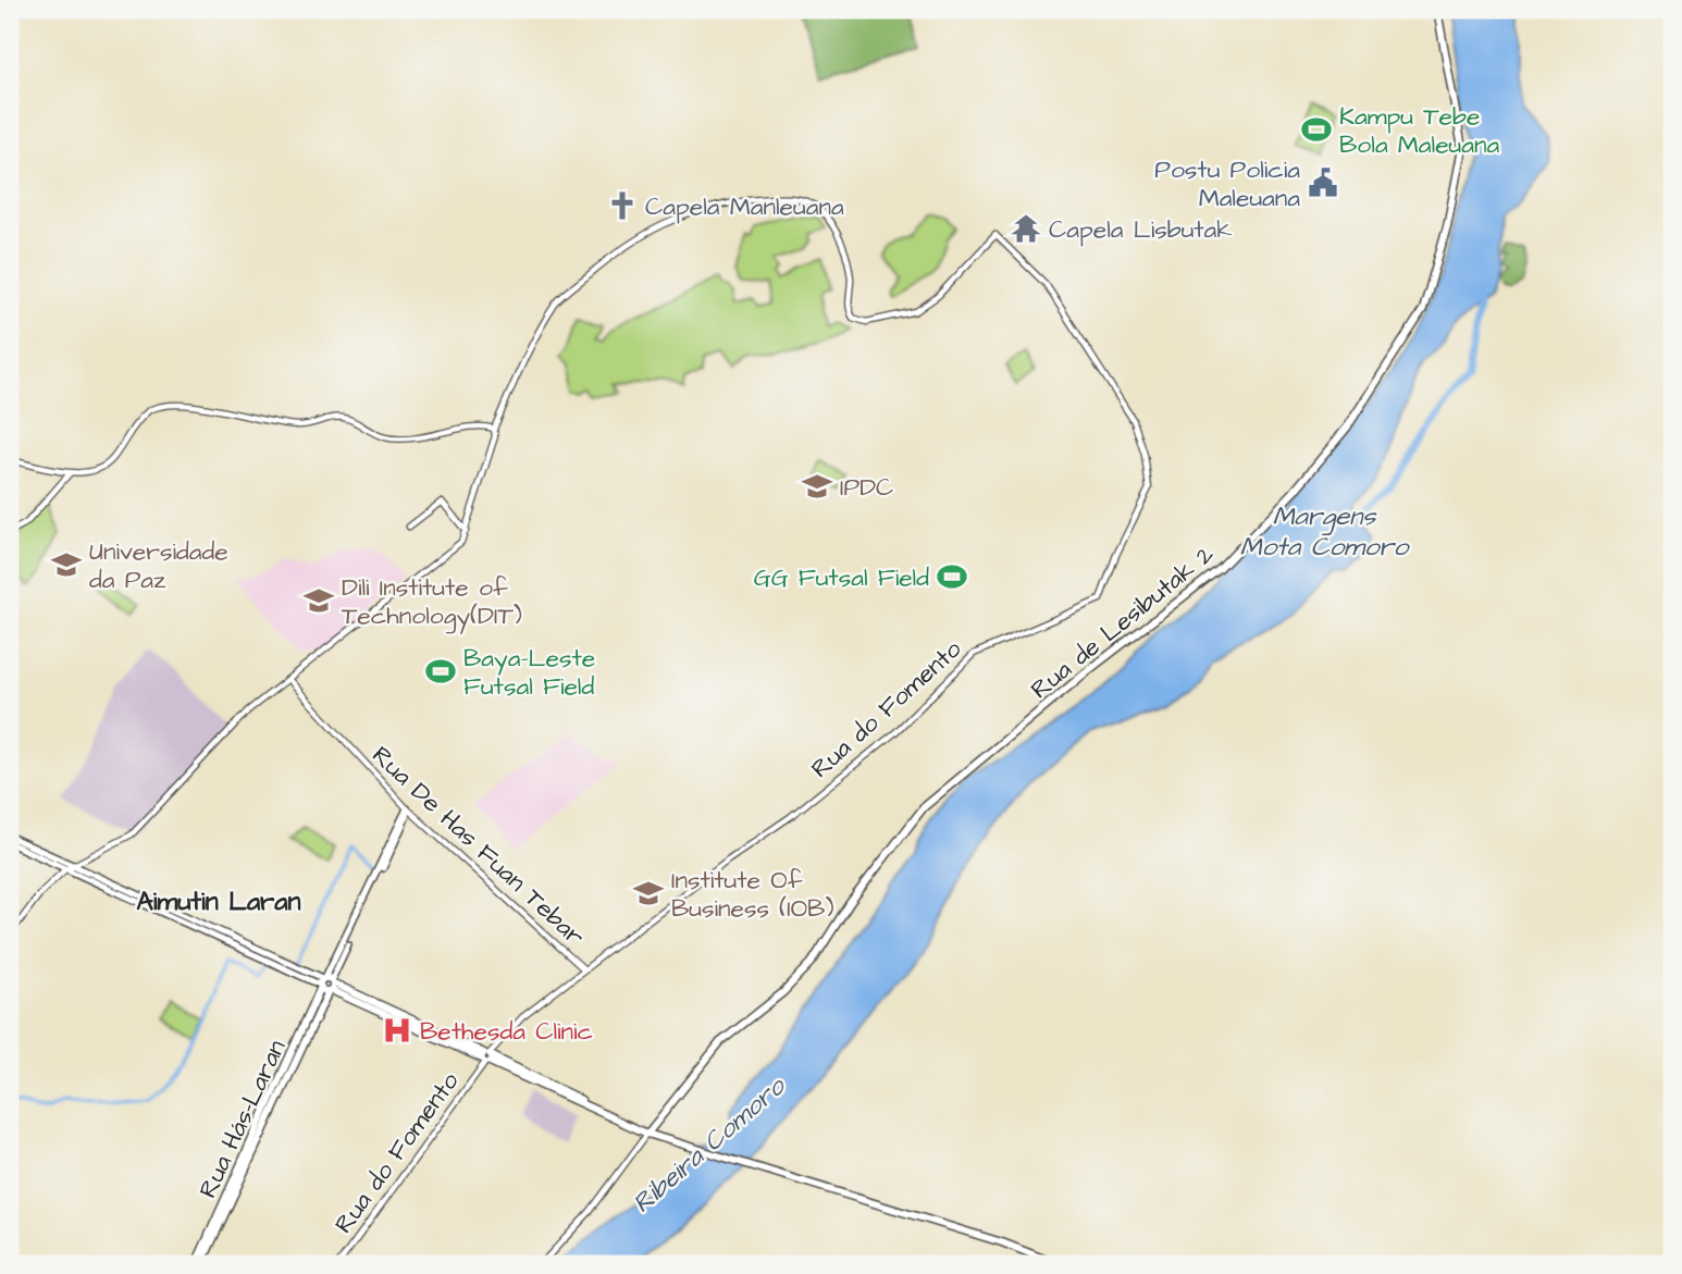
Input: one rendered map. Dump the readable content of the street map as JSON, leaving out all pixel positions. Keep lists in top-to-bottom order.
{
  "streets": {
    "main road": ["Rua de Lesibutak 2", "Rua Hás-Laran"],
    "street": ["Rua do Fomento", "Rua De Has Fuan Tebar"]
  },
  "crossings": [
    ["Rua do Fomento", "Rua De Has Fuan Tebar"],
    ["Rua De Has Fuan Tebar", "Rua Hás-Laran"]
  ],
  "districts": ["Aimutin Laran"],
  "water": ["Margens Mota Comoro", "Ribeira Comoro"],
  "places": {
    "sports": ["Kampu Tebe Bola Maleuana", "GG Futsal Field", "Baya-Leste Futsal Field"],
    "public building": ["Postu Policia Maleuana"],
    "church": ["Capela Manleuana"],
    "temple": ["Capela Lisbutak"],
    "school or university": [
      "IPDC",
      "Universidade da Paz",
      "Dili Institute of Technology(DIT)",
      "Institute Of Business (IOB)"
    ],
    "hospital": ["Bethesda Clinic"]
  }
}
